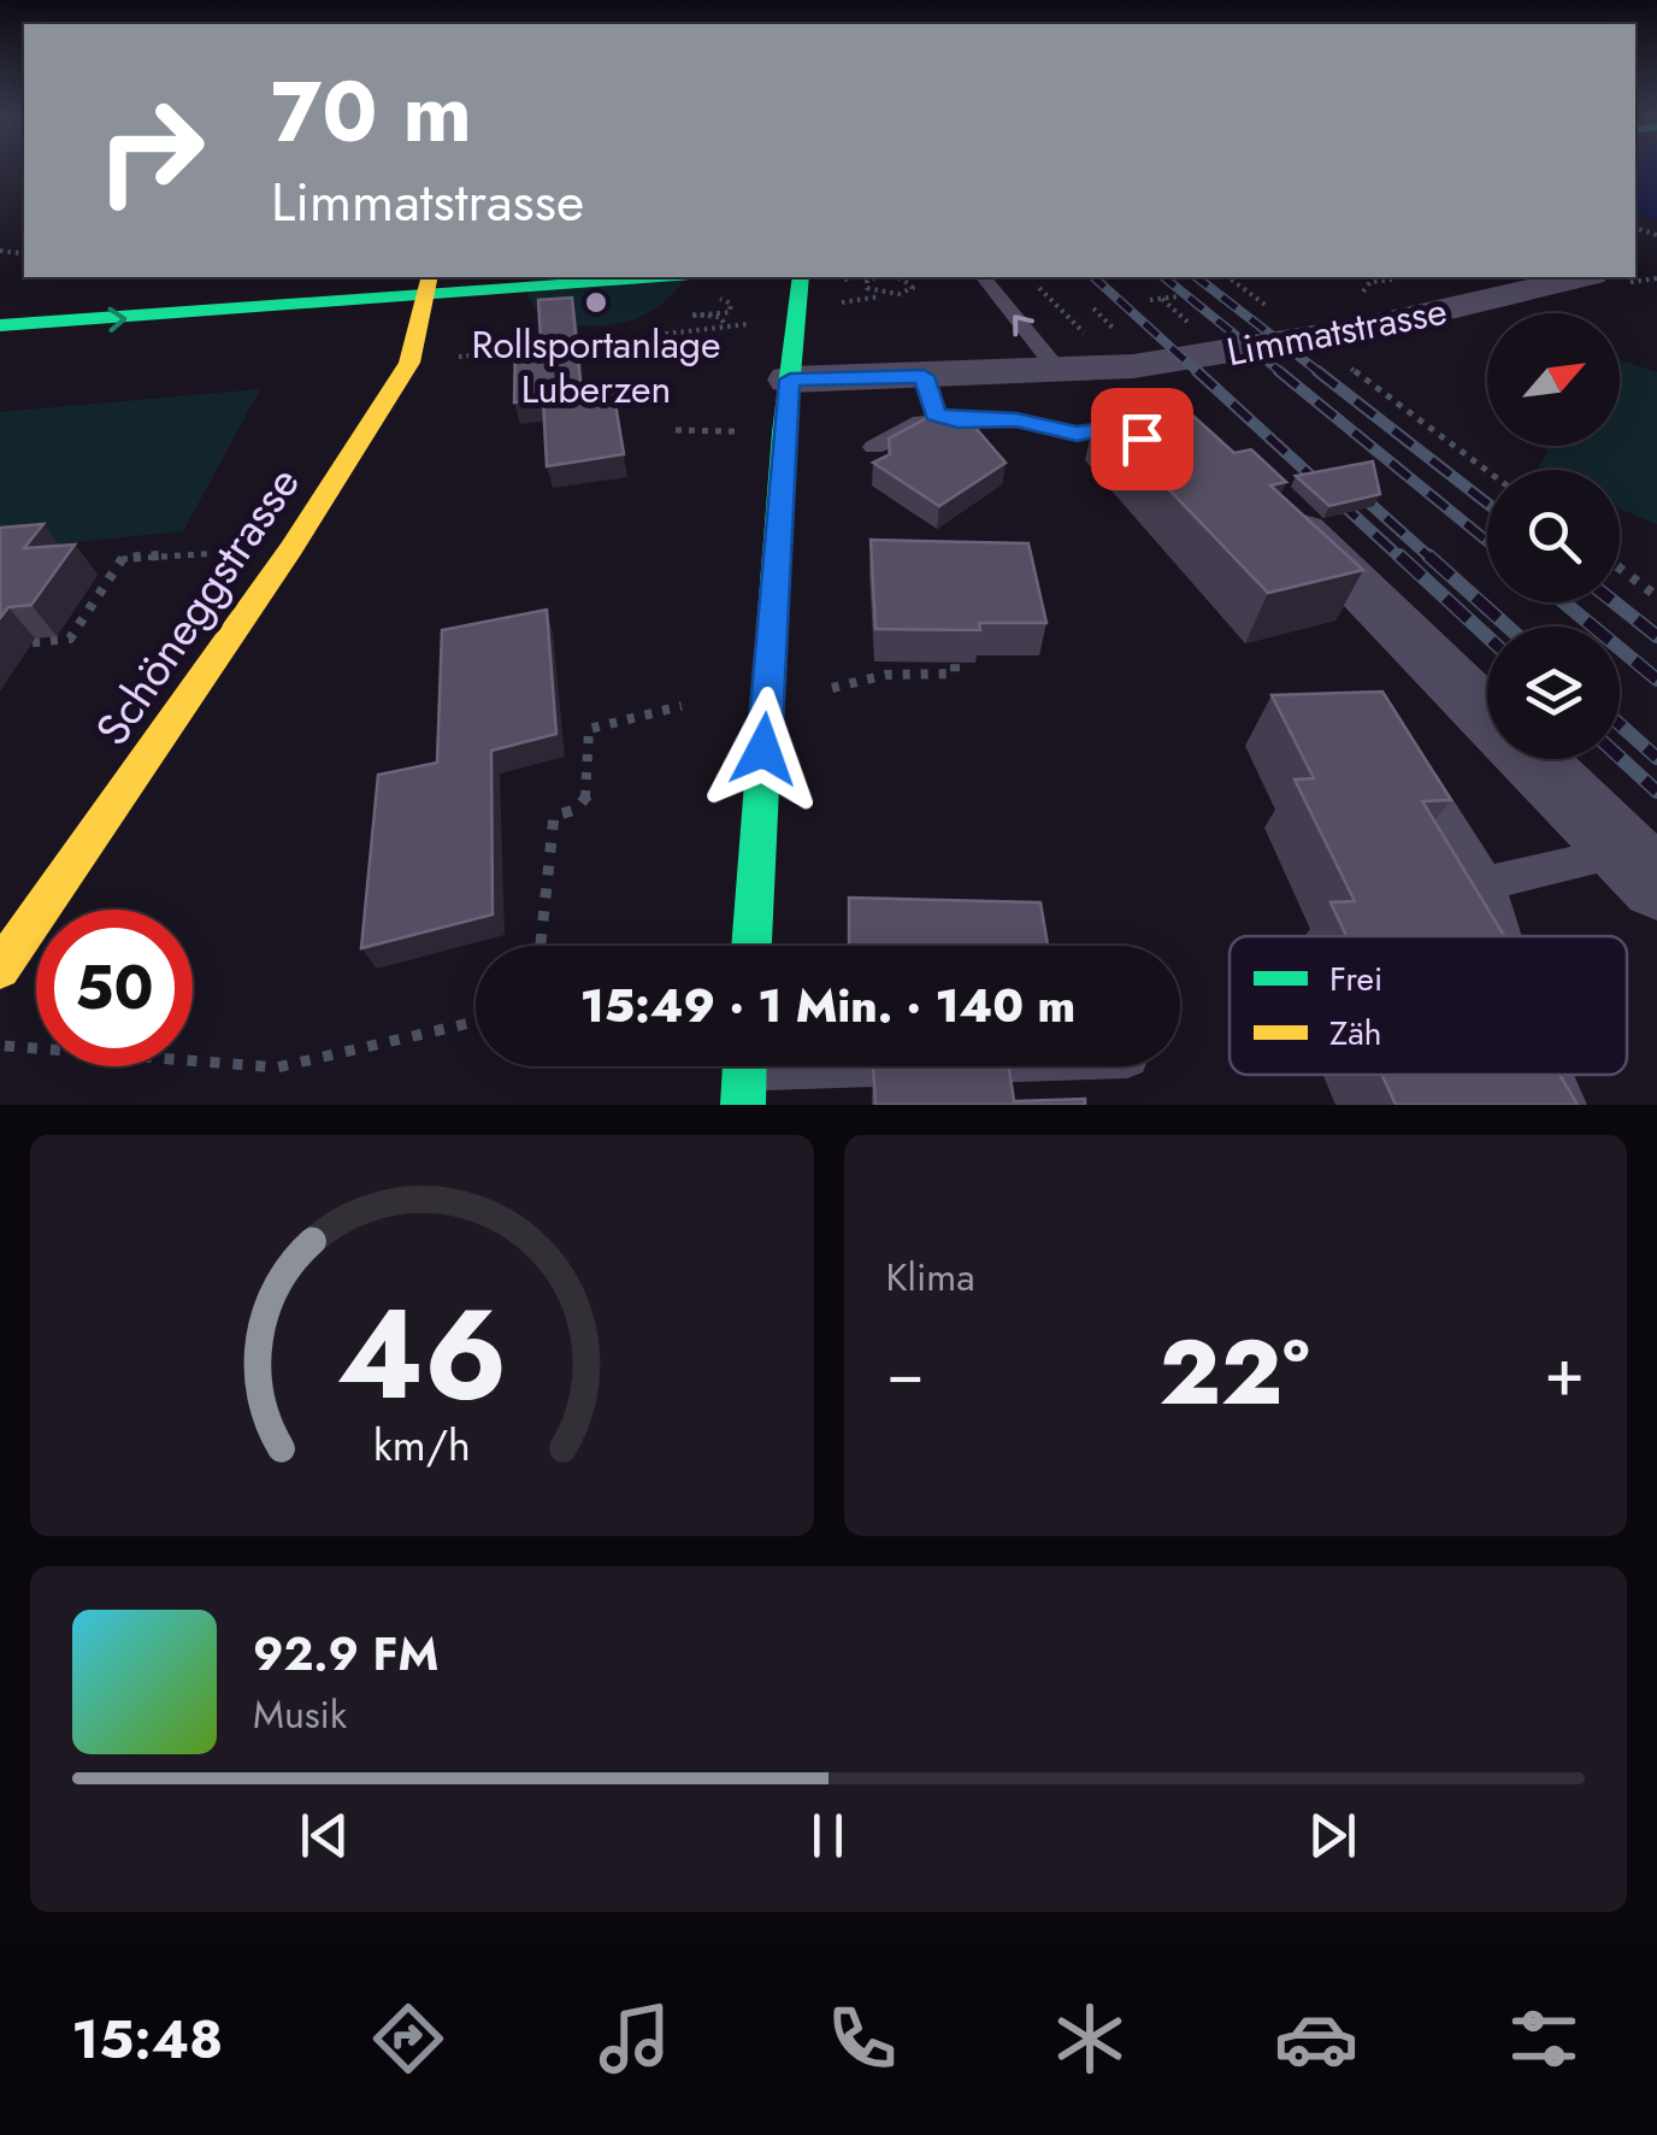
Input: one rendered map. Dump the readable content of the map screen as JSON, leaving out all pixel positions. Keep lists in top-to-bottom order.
{
  "streets": {
    "main road": ["Schöneggstrasse"],
    "street": ["Limmatstrasse"]
  },
  "places": ["Rollsportanlage Luberzen"],
  "legend": ["Frei", "Zäh"],
  "north": "top right",
  "page": {
    "turn": ["70 m", "Limmatstrasse"],
    "limit": "50",
    "trip": "15:49 · 1 Min. · 140 m",
    "tile": "Klima",
    "heat": ["−", "22°", "+"],
    "song": ["92.9 FM", "Musik"],
    "tabs": "15:48",
    "gauge": ["46", "km/h"]
  }
}
